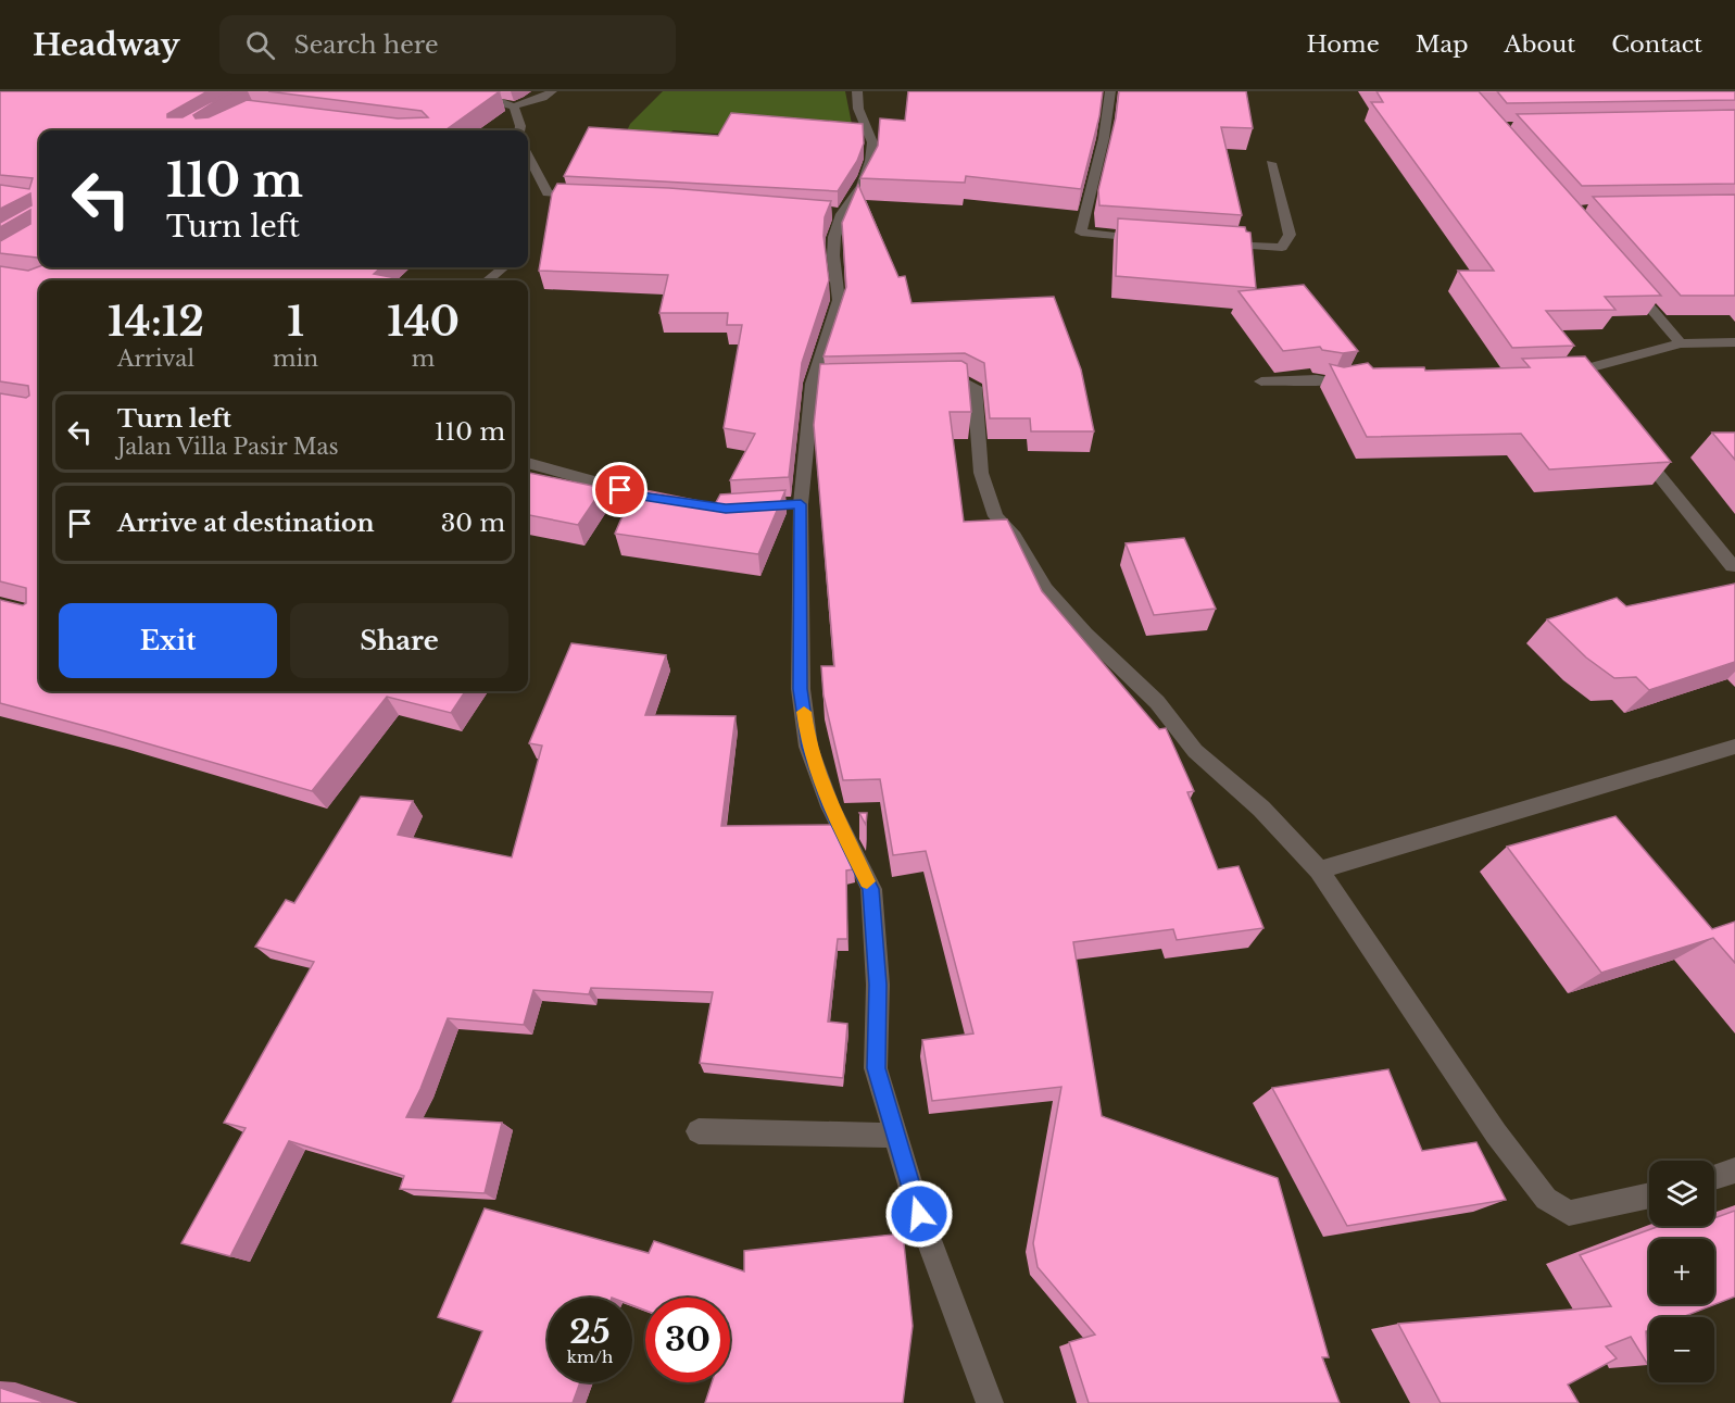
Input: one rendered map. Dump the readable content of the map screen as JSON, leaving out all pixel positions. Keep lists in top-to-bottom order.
{
  "page": {
    "header": "Headway",
    "search": "Search here",
    "nav": [
      "Home",
      "Map",
      "About",
      "Contact"
    ],
    "turn": ["110 m", "Turn left"],
    "eta": [
      "14:12",
      "Arrival",
      "1",
      "min",
      "140",
      "m"
    ],
    "list": [
      {
        "name": "Turn left",
        "note": "Jalan Villa Pasir Mas",
        "value": "110 m"
      },
      {
        "name": "Arrive at destination",
        "value": "30 m"
      }
    ],
    "buttons": ["Exit", "Share"],
    "map_buttons": ["+", "−"],
    "speed": "25 km/h",
    "limit": "30"
  }
}
